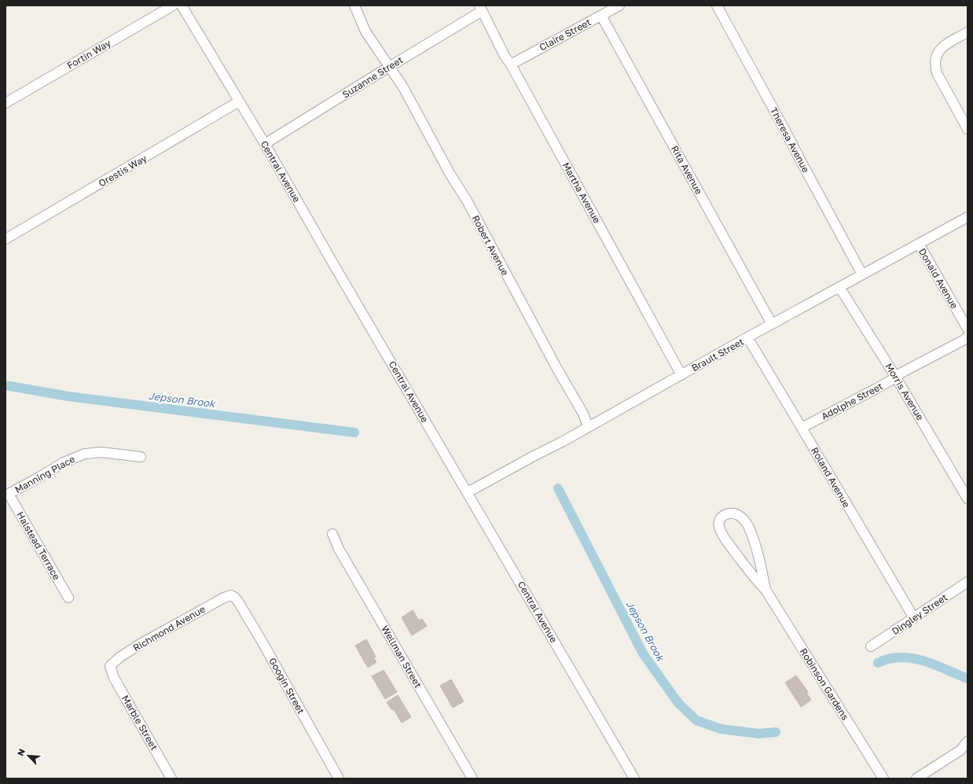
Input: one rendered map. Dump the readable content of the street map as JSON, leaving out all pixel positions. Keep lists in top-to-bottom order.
{
  "streets": {
    "street": [
      "Claire Street",
      "Fortin Way",
      "Suzanne Street",
      "Theresa Avenue",
      "Rita Avenue",
      "Orestis Way",
      "Central Avenue",
      "Martha Avenue",
      "Robert Avenue",
      "Donald Avenue",
      "Brault Street",
      "Morris Avenue",
      "Adolphe Street",
      "Manning Place",
      "Roland Avenue",
      "Halstead Terrace",
      "Dingley Street",
      "Richmond Avenue",
      "Wellman Street",
      "Robinson Gardens",
      "Googin Street",
      "Marble Street"
    ]
  },
  "crossings": [
    ["Claire Street", "Rita Avenue"],
    ["Claire Street", "Martha Avenue"],
    ["Suzanne Street", "Central Avenue"],
    ["Suzanne Street", "Martha Avenue"],
    ["Suzanne Street", "Robert Avenue"],
    ["Theresa Avenue", "Brault Street"],
    ["Rita Avenue", "Brault Street"],
    ["Orestis Way", "Central Avenue"],
    ["Central Avenue", "Brault Street"],
    ["Martha Avenue", "Brault Street"],
    ["Robert Avenue", "Brault Street"],
    ["Donald Avenue", "Brault Street"],
    ["Brault Street", "Morris Avenue"],
    ["Brault Street", "Roland Avenue"],
    ["Morris Avenue", "Adolphe Street"],
    ["Adolphe Street", "Roland Avenue"],
    ["Manning Place", "Halstead Terrace"],
    ["Roland Avenue", "Dingley Street"],
    ["Richmond Avenue", "Googin Street"],
    ["Richmond Avenue", "Marble Street"]
  ],
  "water": ["Jepson Brook"],
  "north": "top left"
}
